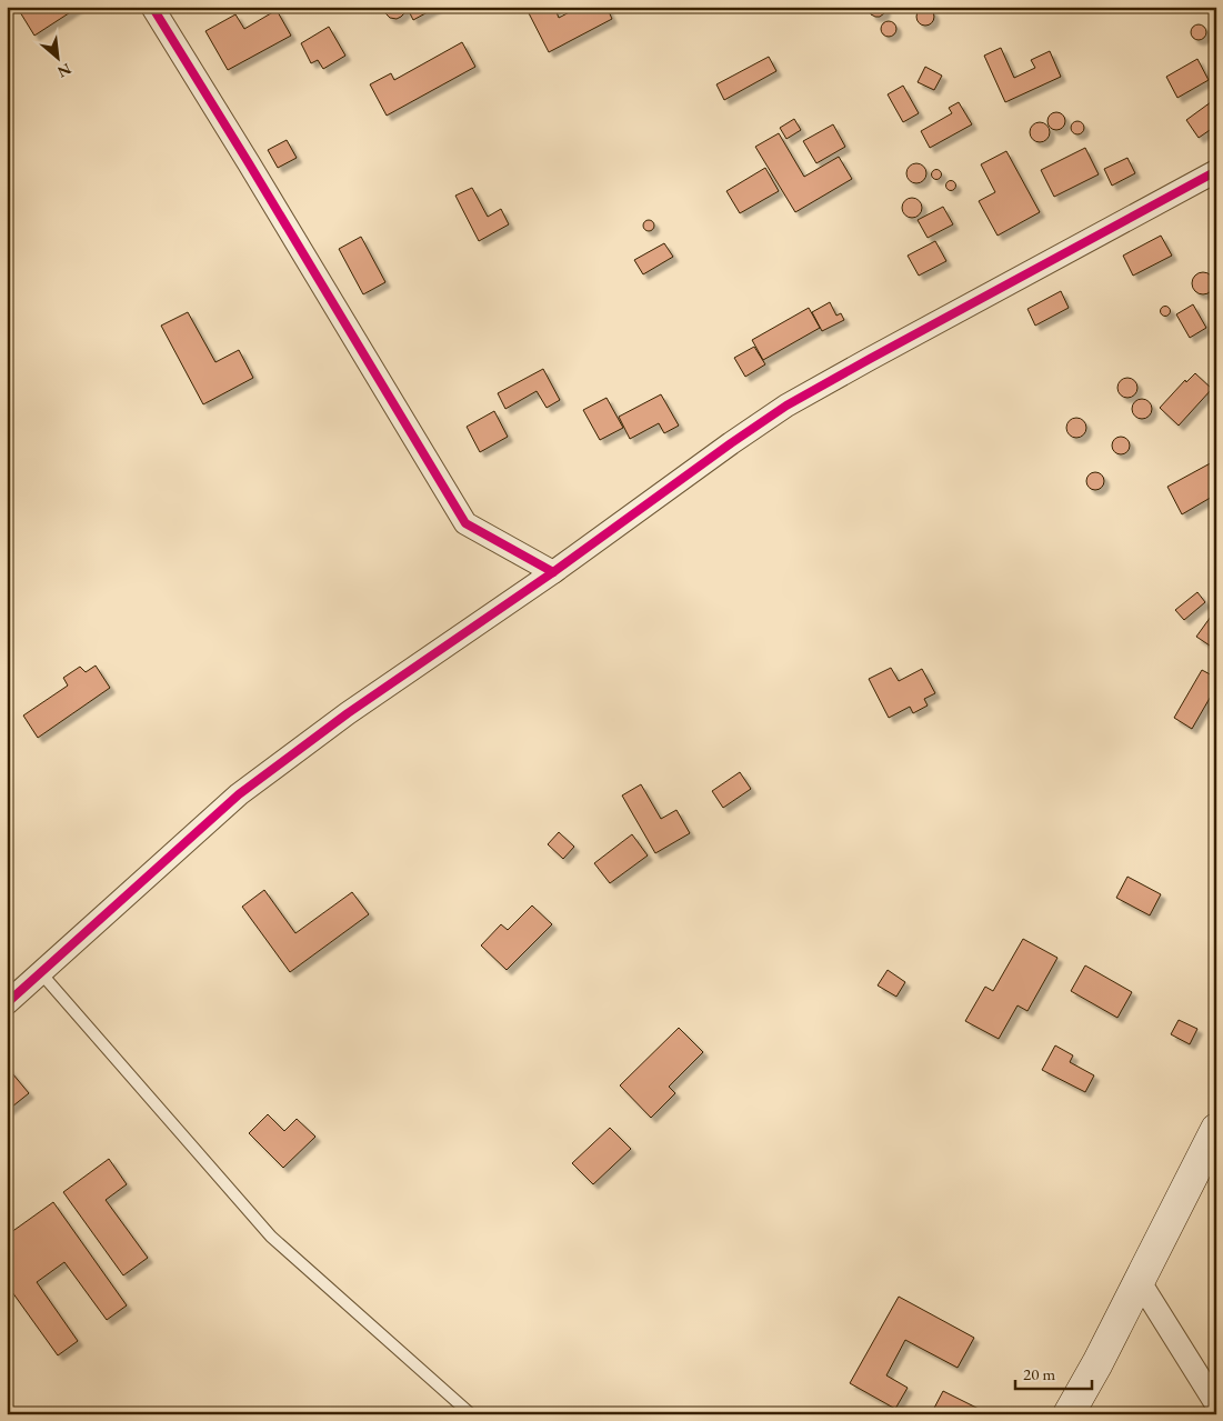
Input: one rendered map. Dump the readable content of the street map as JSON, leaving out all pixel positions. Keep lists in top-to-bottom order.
{
  "scale_bar": "20 m",
  "north": "bottom right"
}
